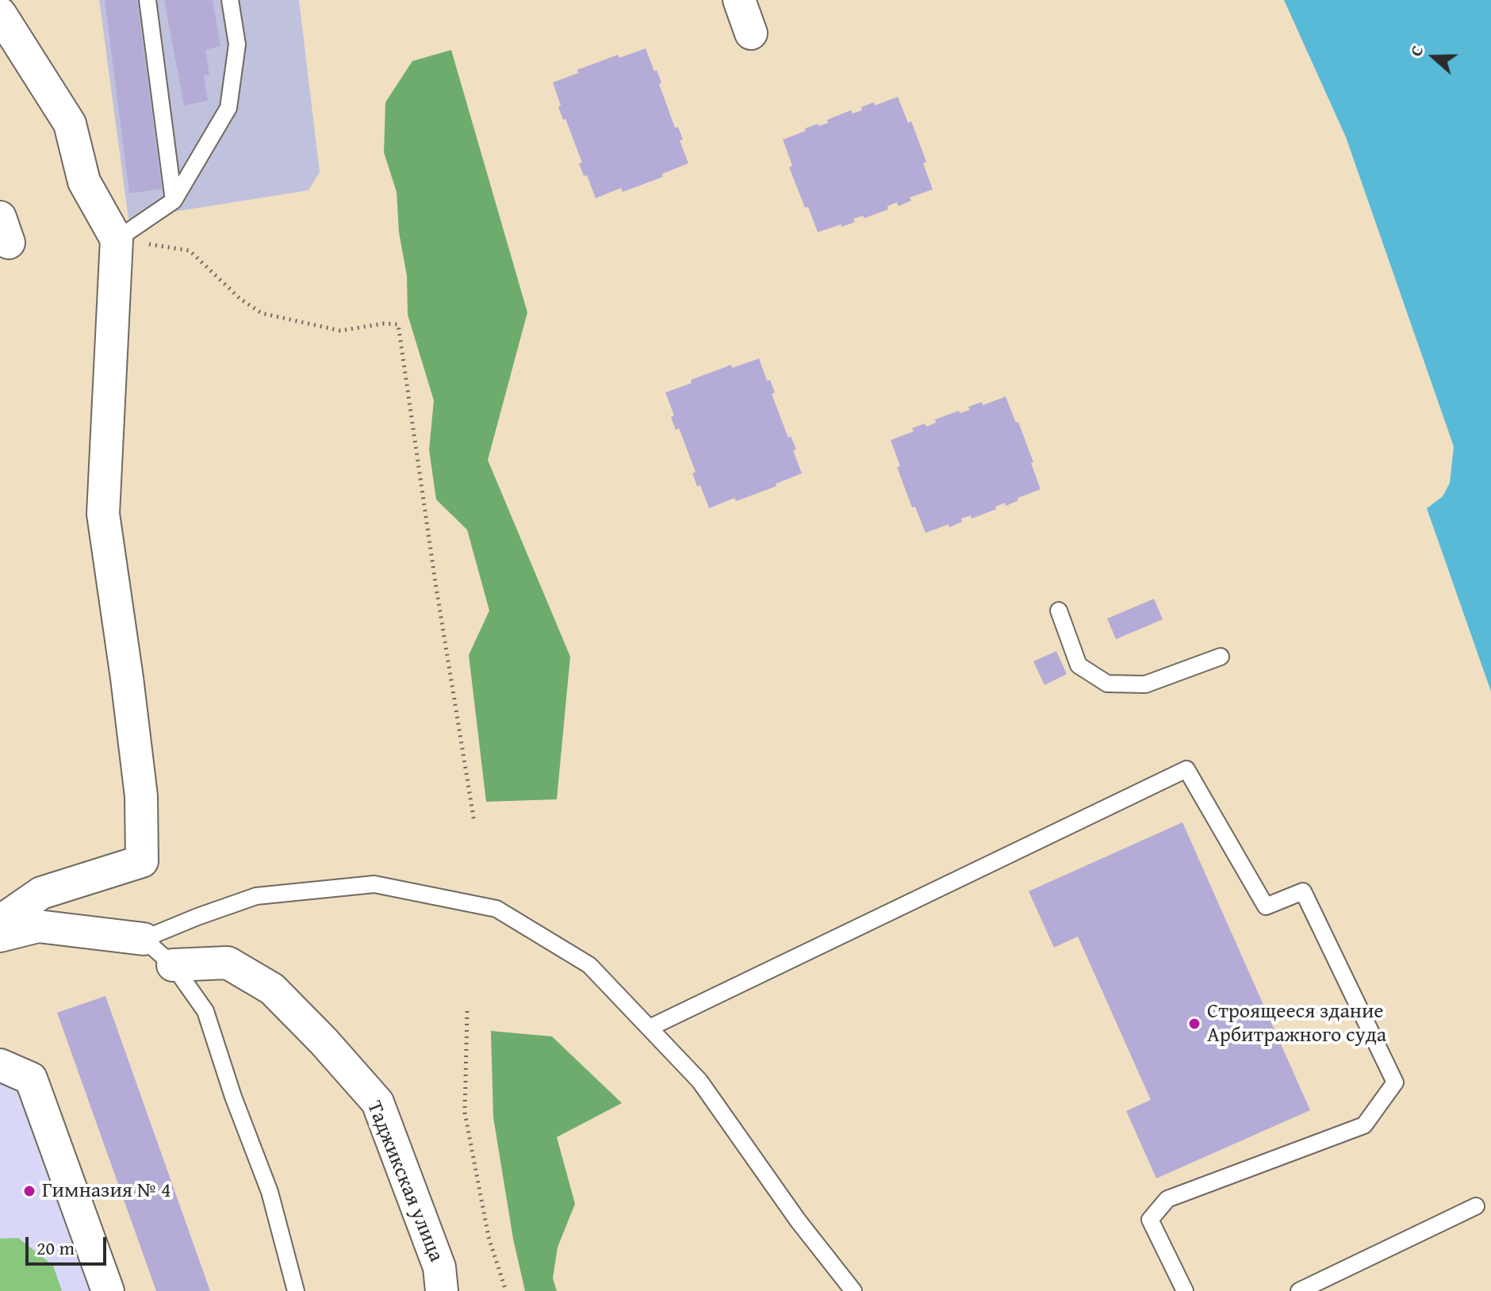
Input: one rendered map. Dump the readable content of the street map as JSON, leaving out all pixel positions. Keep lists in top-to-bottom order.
{
  "streets": {
    "street": ["Таджикская улица"]
  },
  "places": ["Строящееся здание Арбитражного суда", "Гимназия № 4"],
  "scale_bar": "20 m",
  "north": "left"
}
